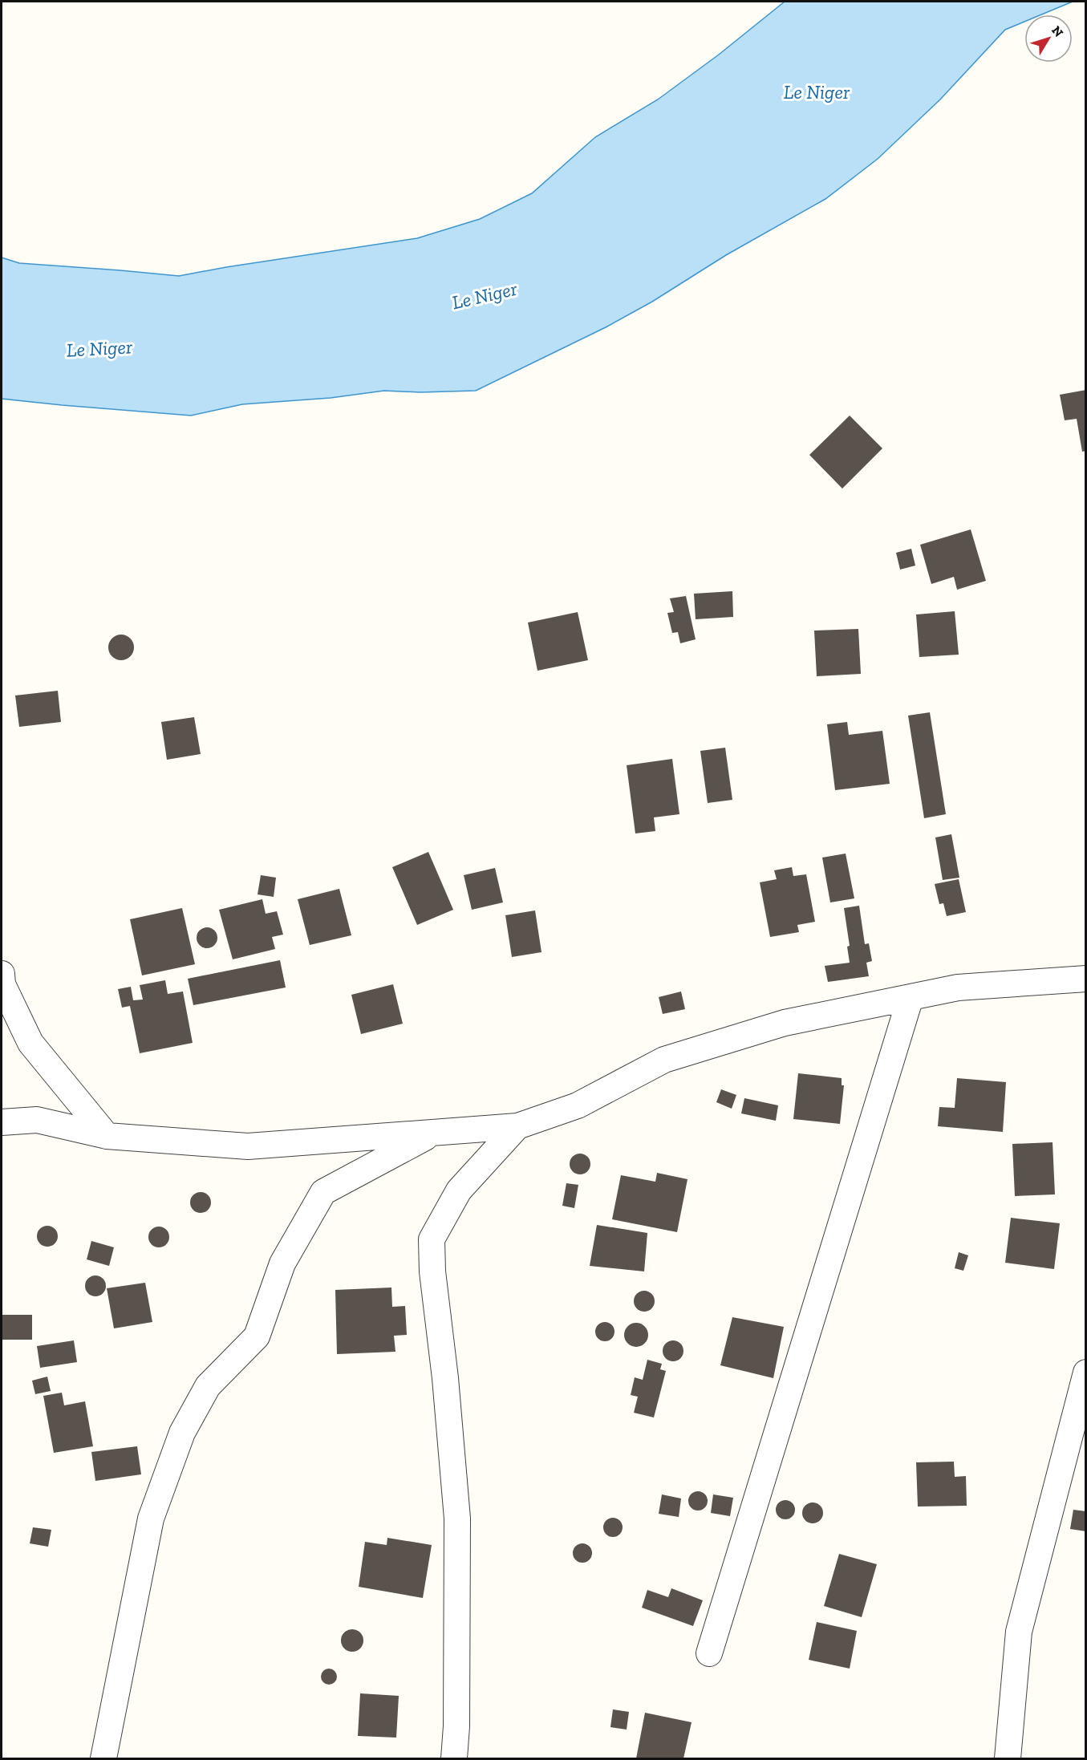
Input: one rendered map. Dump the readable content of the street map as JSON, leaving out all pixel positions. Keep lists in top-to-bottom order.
{
  "water": ["Le Niger"],
  "north": "top right"
}
